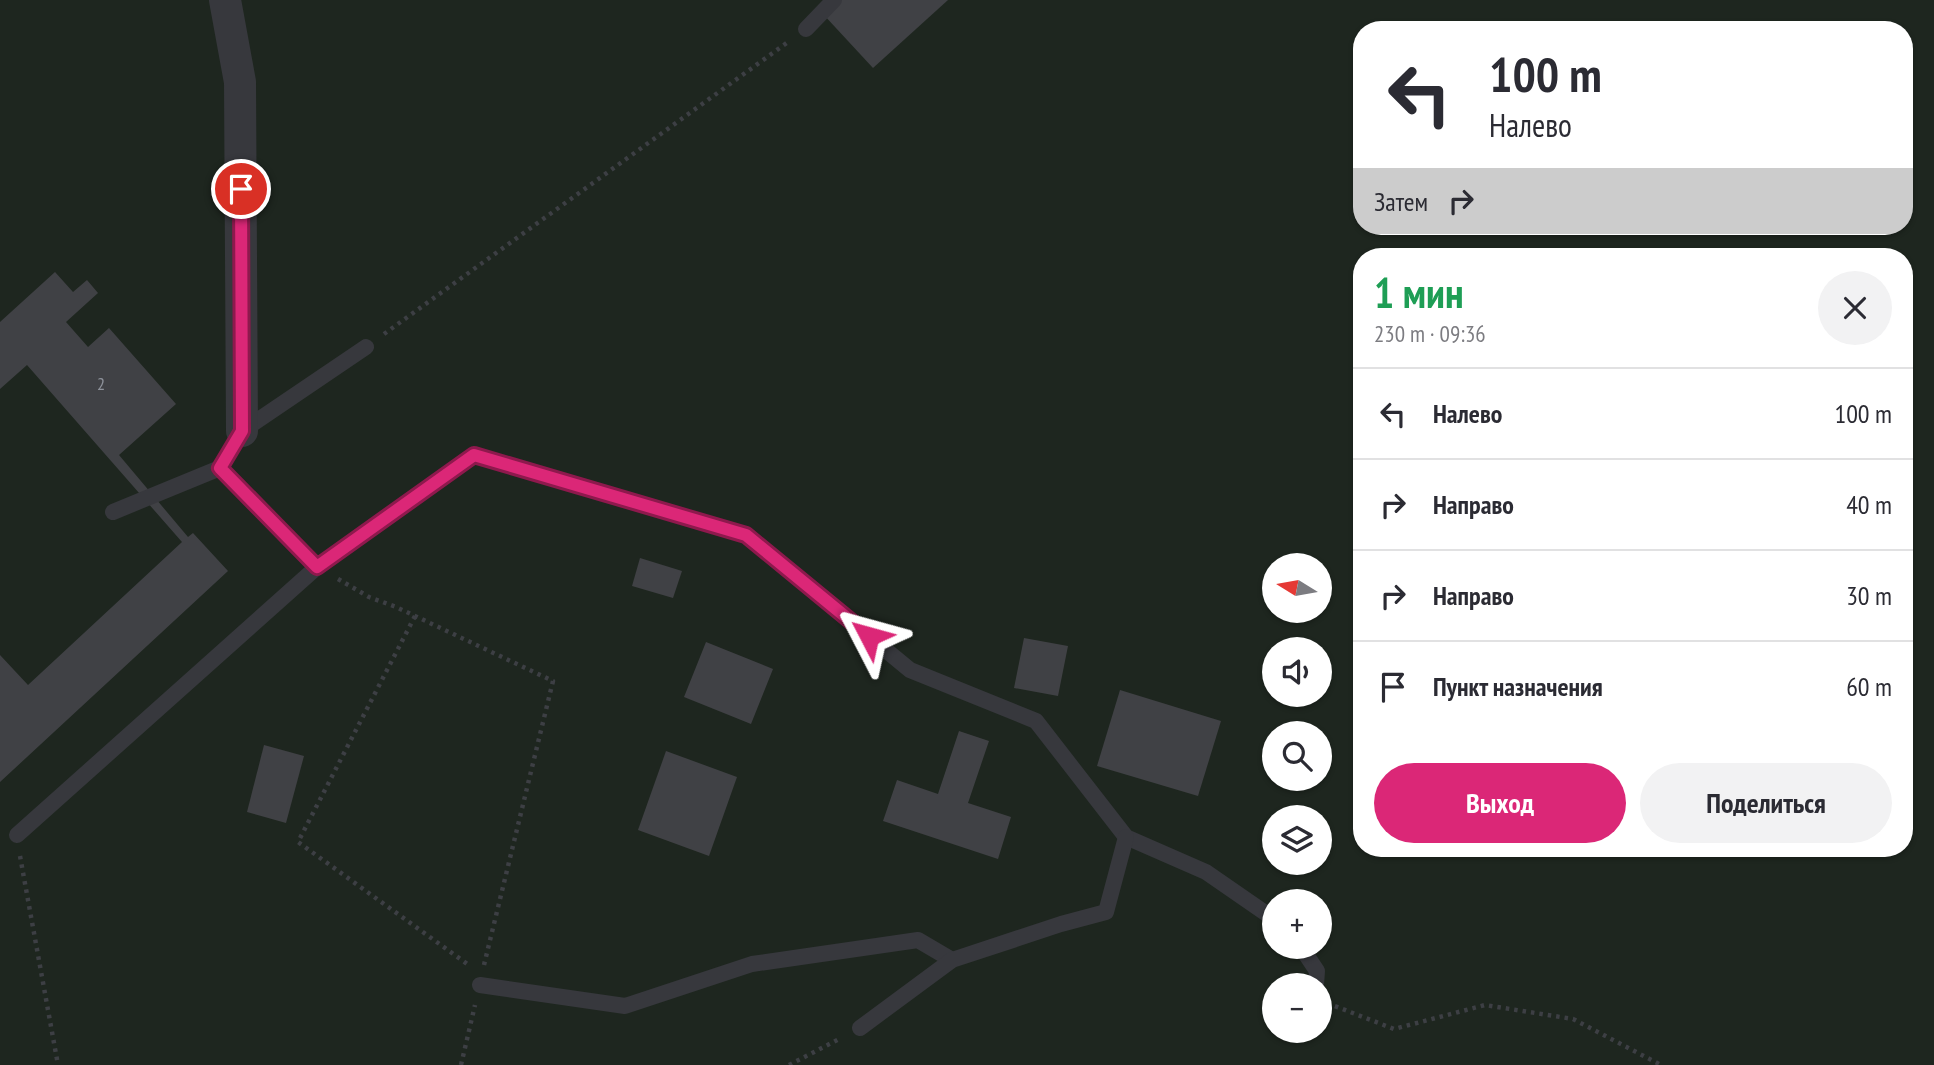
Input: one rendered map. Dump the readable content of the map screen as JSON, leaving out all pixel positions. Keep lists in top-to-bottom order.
{
  "house_numbers": ["2"],
  "north": "left",
  "page": {
    "turn": ["100 m", "Налево"],
    "then": "Затем",
    "heading": ["1 мин", "230 m · 09:36"],
    "list": [
      {
        "name": "Налево",
        "value": "100 m"
      },
      {
        "name": "Направо",
        "value": "40 m"
      },
      {
        "name": "Направо",
        "value": "30 m"
      },
      {
        "name": "Пункт назначения",
        "value": "60 m"
      }
    ],
    "map_buttons": ["+", "−"],
    "buttons": ["Выход", "Поделиться"]
  }
}
